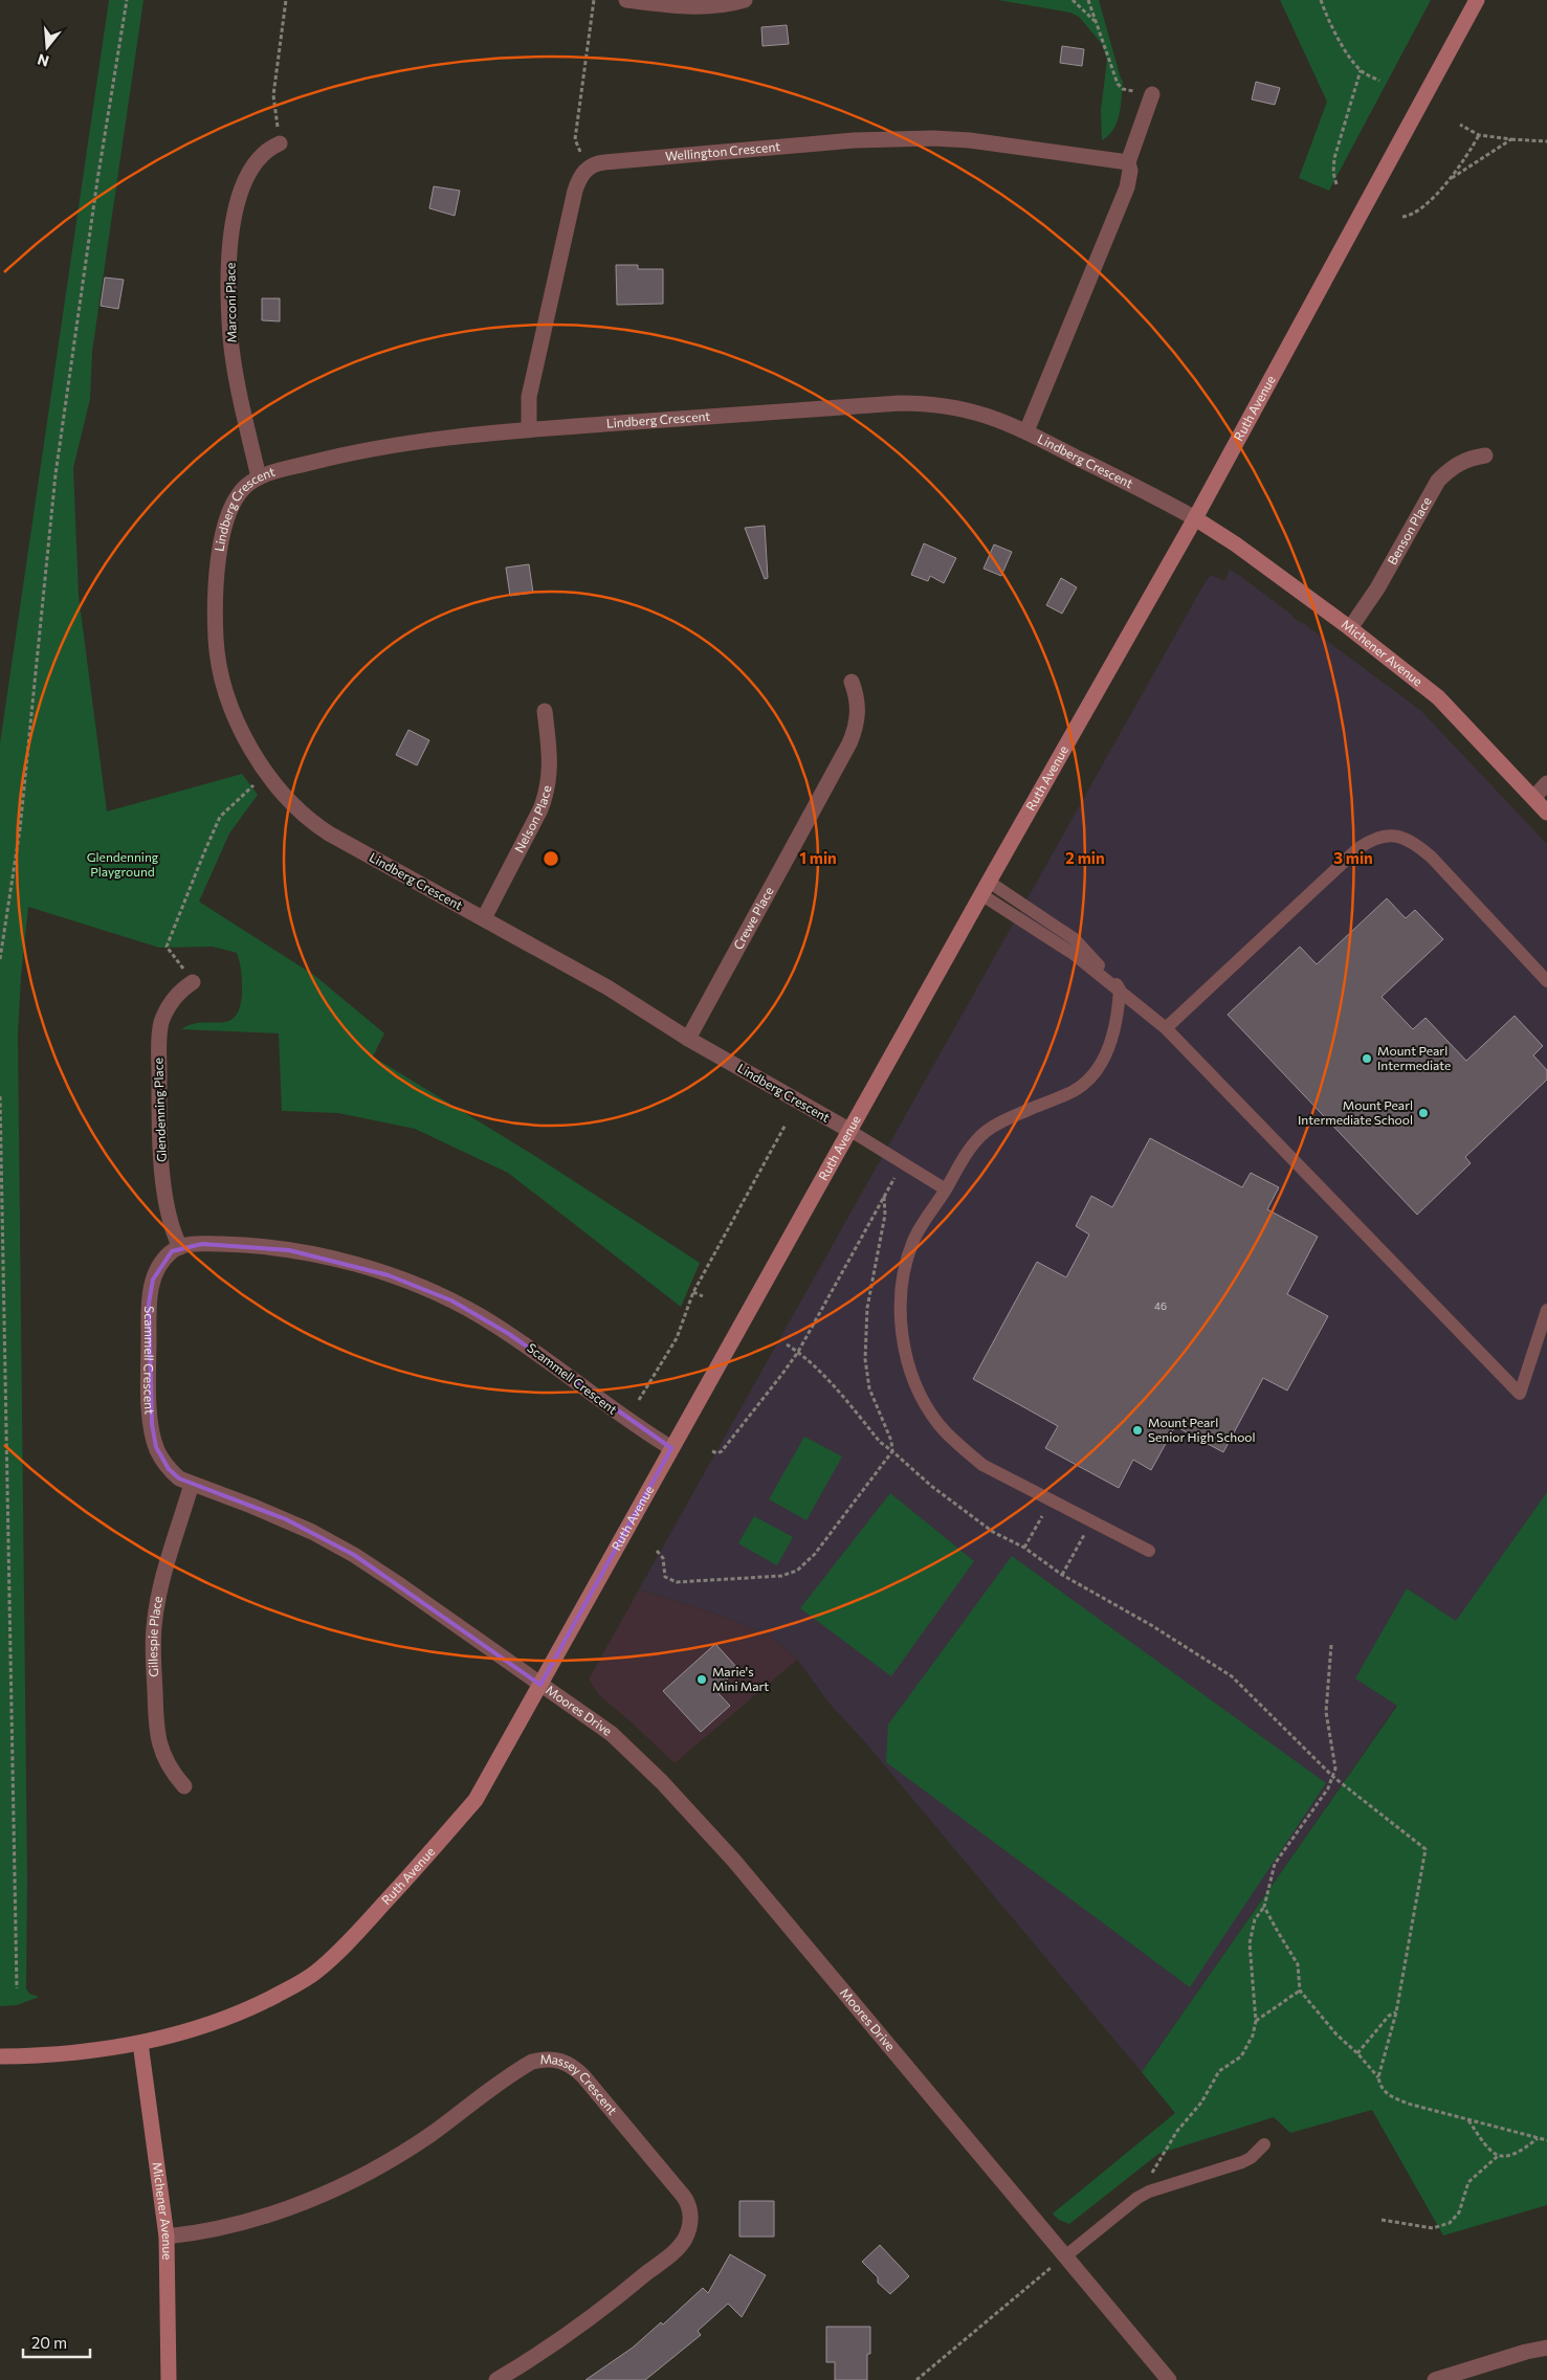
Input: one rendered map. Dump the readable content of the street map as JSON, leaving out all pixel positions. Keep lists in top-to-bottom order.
{
  "streets": {
    "main road": ["Ruth Avenue", "Michener Avenue"],
    "street": [
      "Wellington Crescent",
      "Marconi Place",
      "Lindberg Crescent",
      "Benson Place",
      "Nelson Place",
      "Crewe Place",
      "Glendenning Place",
      "Scammell Crescent",
      "Gillespie Place",
      "Moores Drive",
      "Massey Crescent"
    ]
  },
  "crossings": [
    ["Marconi Place", "Lindberg Crescent"],
    ["Ruth Avenue", "Lindberg Crescent"],
    ["Ruth Avenue", "Michener Avenue"],
    ["Ruth Avenue", "Scammell Crescent"],
    ["Ruth Avenue", "Moores Drive"],
    ["Lindberg Crescent", "Michener Avenue"],
    ["Lindberg Crescent", "Nelson Place"],
    ["Lindberg Crescent", "Crewe Place"],
    ["Benson Place", "Michener Avenue"],
    ["Michener Avenue", "Massey Crescent"],
    ["Glendenning Place", "Scammell Crescent"],
    ["Scammell Crescent", "Gillespie Place"],
    ["Scammell Crescent", "Moores Drive"]
  ],
  "parks": ["Glendenning Playground"],
  "places": [
    "Mount Pearl Intermediate",
    "Mount Pearl Intermediate School",
    "Mount Pearl Senior High School",
    "Marie's Mini Mart"
  ],
  "house_numbers": ["46"],
  "scale_bar": "20 m",
  "north": "bottom",
  "rings": ["1 min", "2 min", "3 min"]
}
